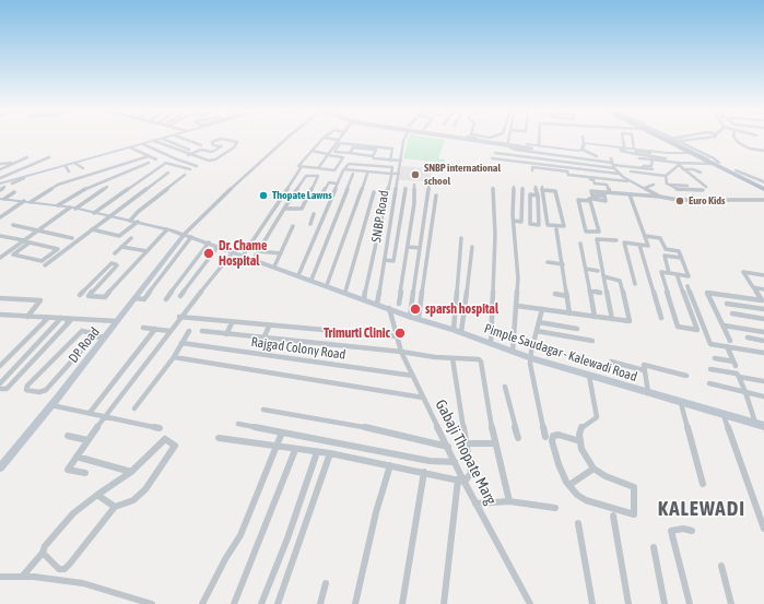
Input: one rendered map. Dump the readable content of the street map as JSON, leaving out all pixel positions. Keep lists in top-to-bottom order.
{
  "streets": {
    "street": [
      "SNBP Road",
      "DP Road",
      "Rajgad Colony Road",
      "Pimple Saudagar - Kalewadi Road",
      "Gabaji Thopate Marg"
    ]
  },
  "crossings": [
    ["SNBP Road", "Pimple Saudagar - Kalewadi Road"],
    ["DP Road", "Pimple Saudagar - Kalewadi Road"],
    ["Rajgad Colony Road", "Gabaji Thopate Marg"],
    ["Pimple Saudagar - Kalewadi Road", "Gabaji Thopate Marg"]
  ],
  "districts": ["KALEWADI"],
  "places": [
    "SNBP international school",
    "Thopate Lawns",
    "Euro Kids",
    "Dr. Chame Hospital",
    "sparsh hospital",
    "Trimurti Clinic"
  ]
}
